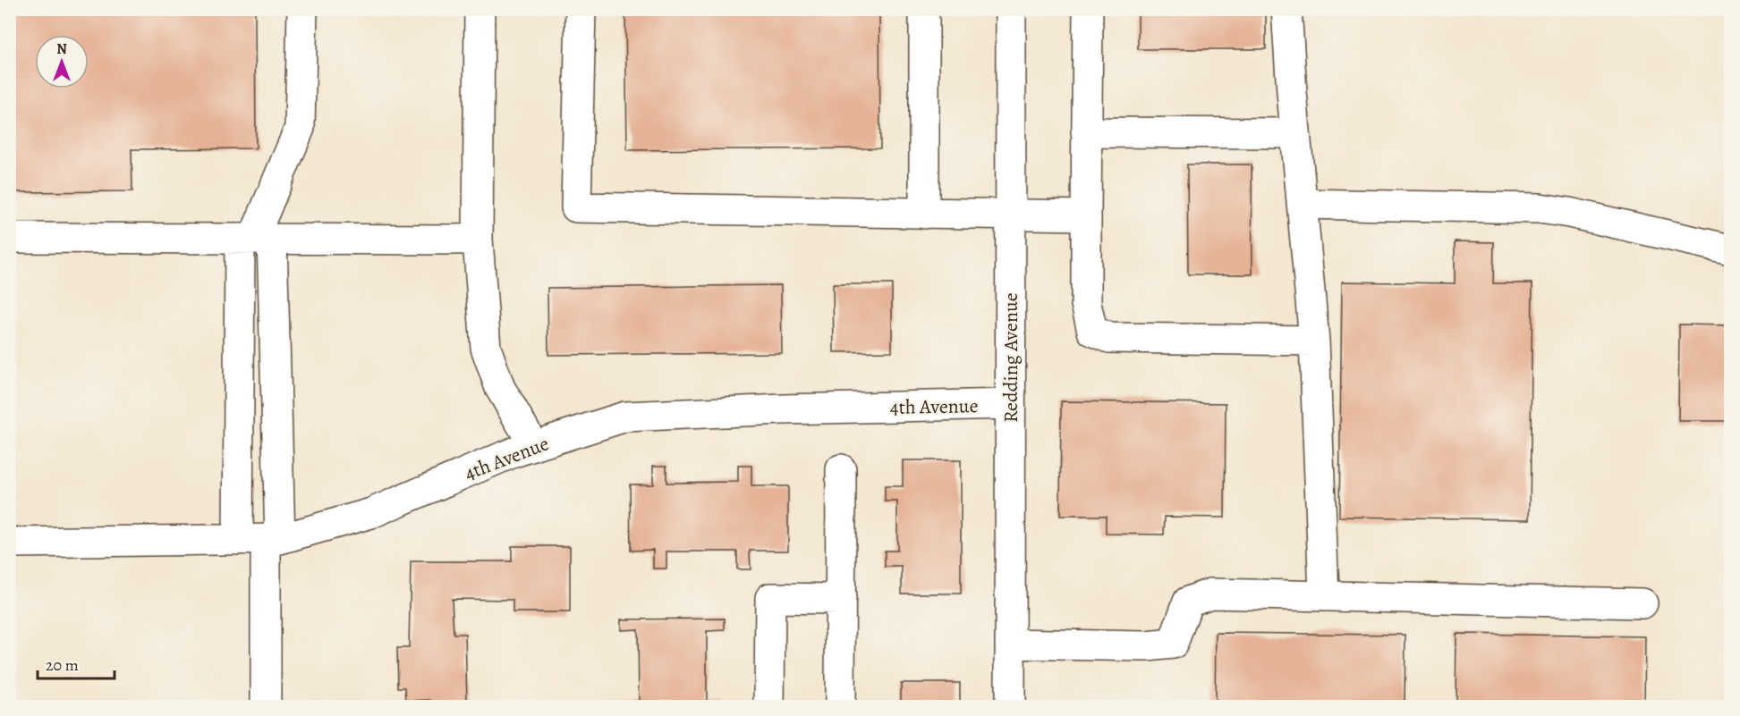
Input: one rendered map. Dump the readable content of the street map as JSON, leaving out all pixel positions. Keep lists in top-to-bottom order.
{
  "streets": {
    "street": ["Redding Avenue", "4th Avenue"]
  },
  "crossings": [
    ["Redding Avenue", "4th Avenue"]
  ],
  "scale_bar": "20 m",
  "north": "top"
}
